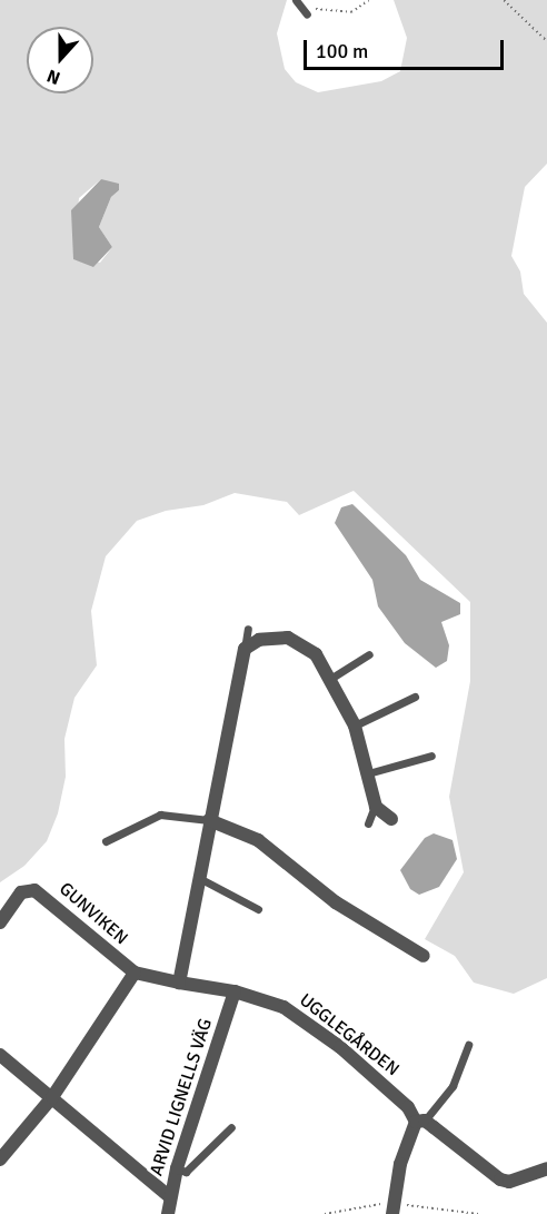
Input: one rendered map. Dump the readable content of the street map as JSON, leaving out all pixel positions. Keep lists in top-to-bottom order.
{
  "streets": {
    "street": ["GUNVIKEN", "UGGLEGÅRDEN", "ARVID LIGNELLS VÄG"]
  },
  "crossings": [
    ["GUNVIKEN", "UGGLEGÅRDEN"],
    ["UGGLEGÅRDEN", "ARVID LIGNELLS VÄG"]
  ],
  "scale_bar": "100 m",
  "north": "bottom"
}
